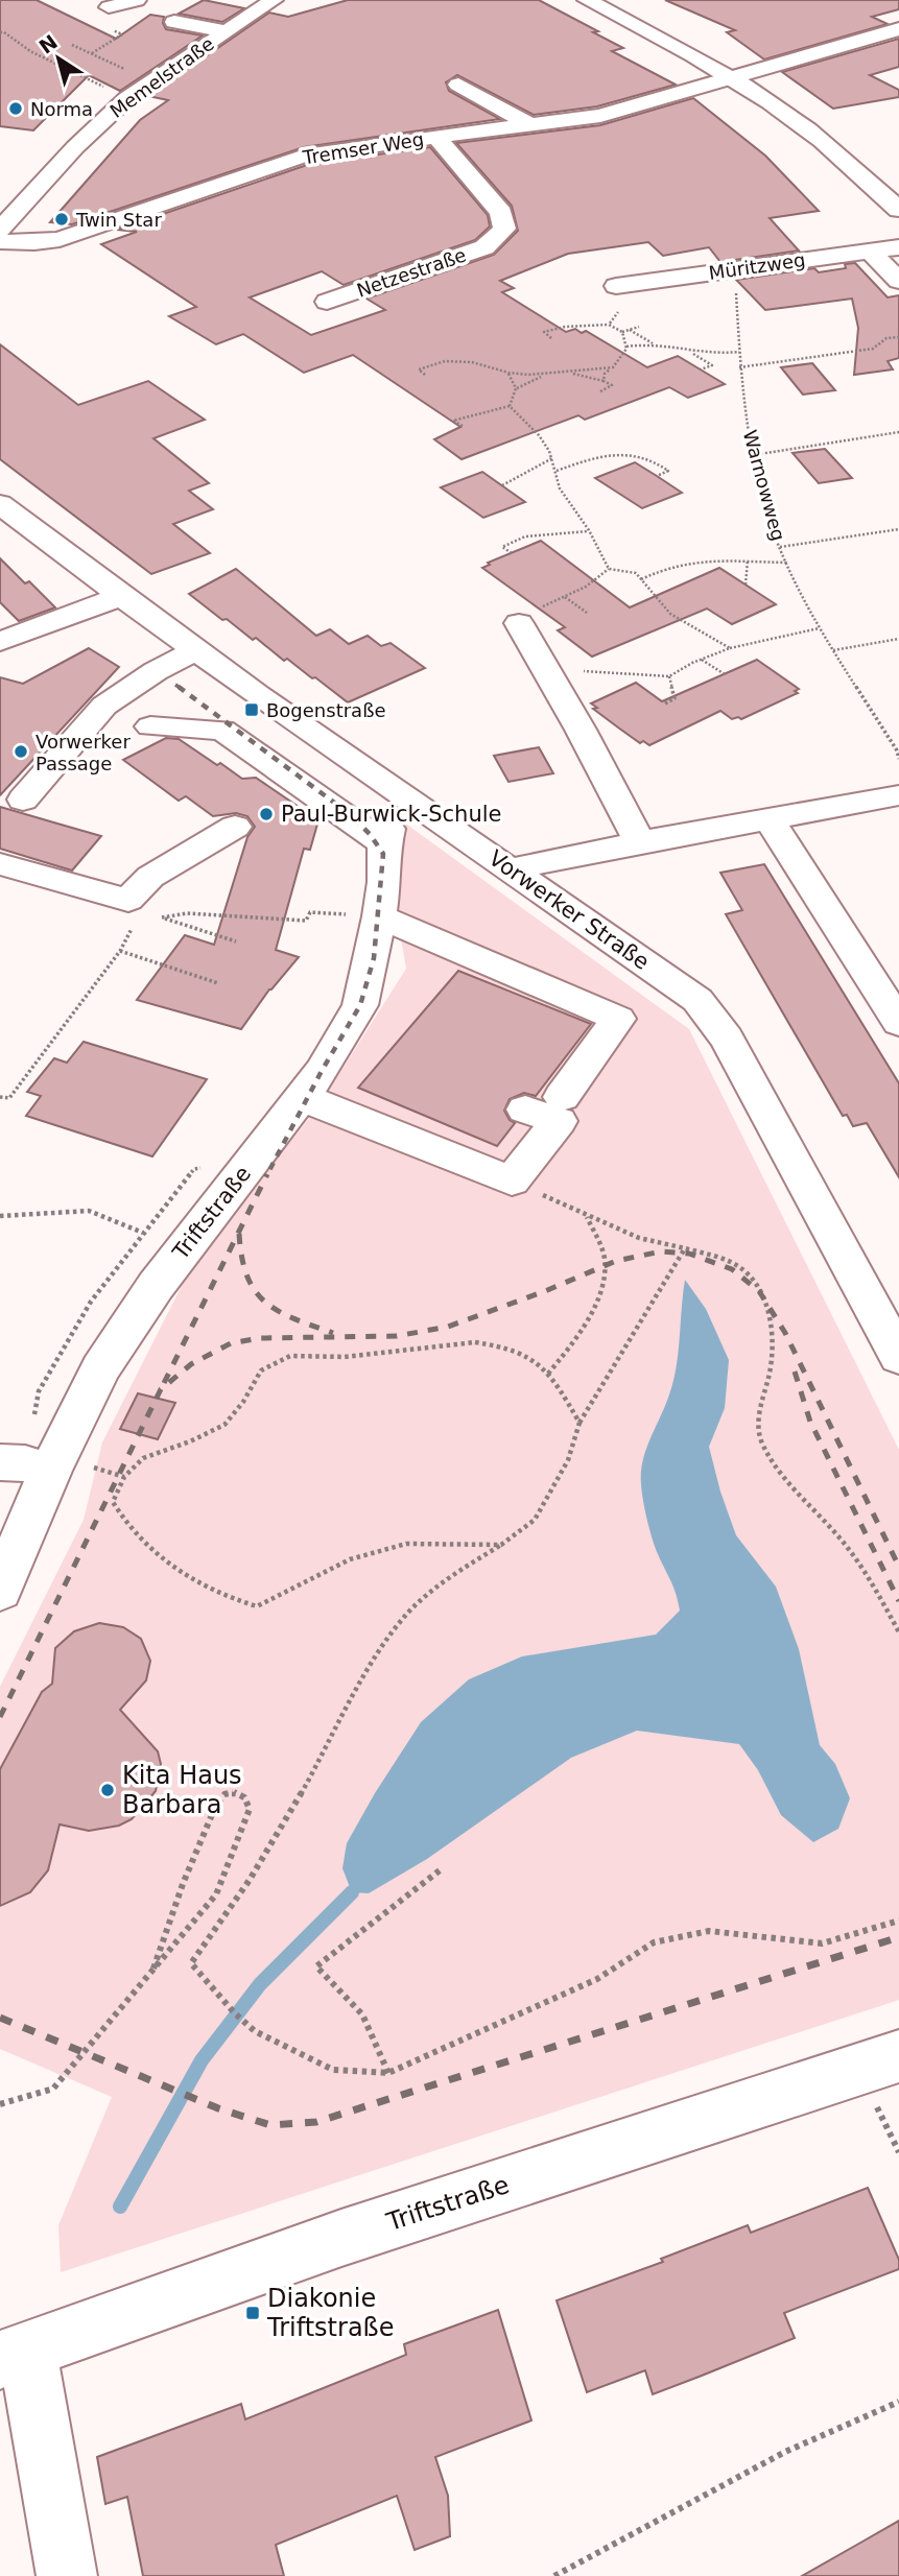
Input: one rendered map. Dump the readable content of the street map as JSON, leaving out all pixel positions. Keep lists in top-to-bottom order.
{
  "streets": {
    "street": [
      "Memelstraße",
      "Tremser Weg",
      "Müritzweg",
      "Netzestraße",
      "Vorwerker Straße",
      "Triftstraße"
    ],
    "path": ["Warnowweg"]
  },
  "crossings": [
    ["Tremser Weg", "Netzestraße"],
    ["Müritzweg", "Warnowweg"]
  ],
  "places": {
    "other": [
      "Norma",
      "Twin Star",
      "Vorwerker Passage",
      "Paul-Burwick-Schule",
      "Kita Haus Barbara"
    ],
    "transit": ["Bogenstraße", "Diakonie Triftstraße"]
  },
  "north": "top left"
}
